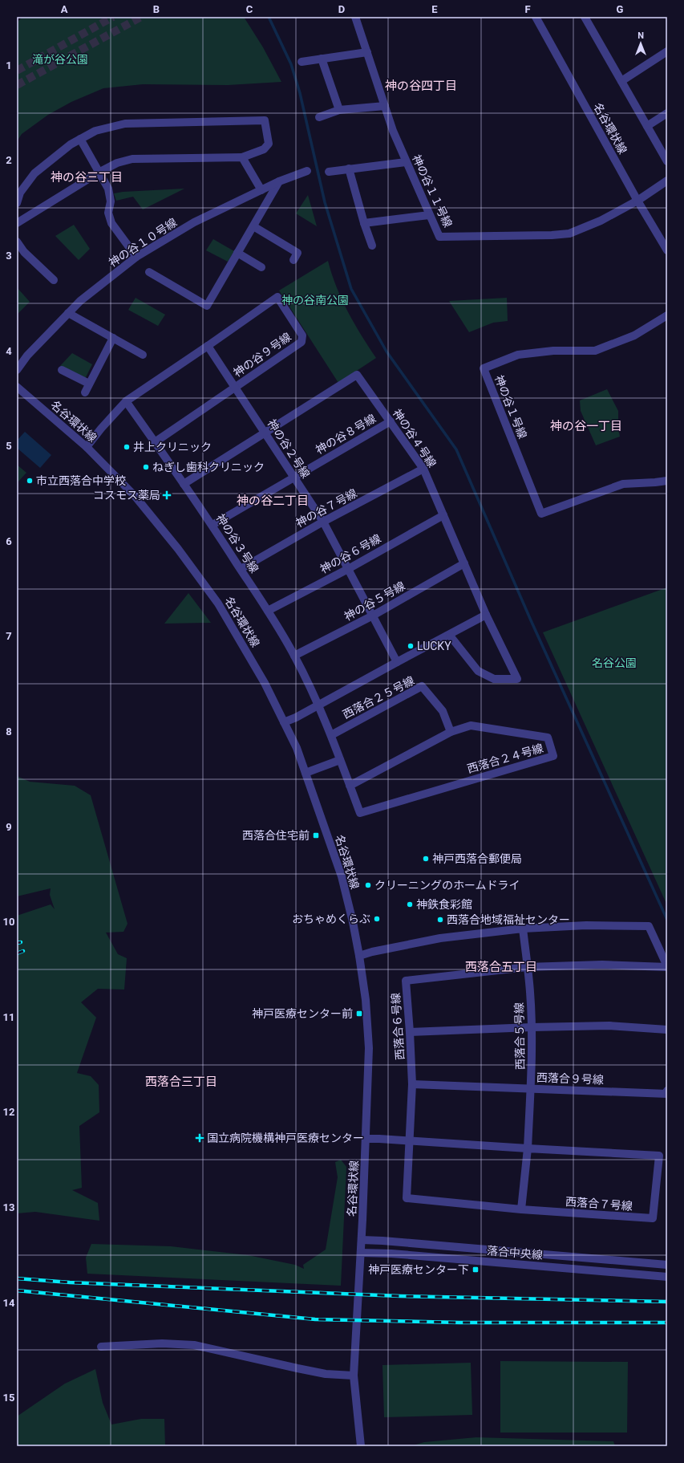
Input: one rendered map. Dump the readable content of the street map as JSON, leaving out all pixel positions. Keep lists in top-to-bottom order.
{
  "streets": {
    "street": [
      "名谷環状線",
      "神の谷１１号線",
      "神の谷１０号線",
      "神の谷９号線",
      "神の谷１号線",
      "神の谷８号線",
      "神の谷４号線",
      "神の谷２号線",
      "神の谷７号線",
      "神の谷３号線",
      "神の谷６号線",
      "神の谷５号線",
      "西落合２５号線",
      "西落合２４号線",
      "西落合６号線",
      "西落合５号線",
      "西落合９号線",
      "西落合７号線",
      "落合中央線"
    ]
  },
  "crossings": [
    ["名谷環状線", "神の谷１１号線"],
    ["名谷環状線", "落合中央線"],
    ["神の谷９号線", "神の谷２号線"],
    ["神の谷９号線", "神の谷３号線"],
    ["神の谷８号線", "神の谷４号線"],
    ["神の谷８号線", "神の谷２号線"],
    ["神の谷８号線", "神の谷３号線"],
    ["神の谷４号線", "神の谷２号線"],
    ["神の谷４号線", "神の谷７号線"],
    ["神の谷４号線", "神の谷３号線"],
    ["神の谷４号線", "神の谷６号線"],
    ["神の谷４号線", "神の谷５号線"],
    ["神の谷２号線", "神の谷７号線"],
    ["神の谷２号線", "神の谷６号線"],
    ["神の谷２号線", "神の谷５号線"],
    ["神の谷７号線", "神の谷３号線"],
    ["神の谷３号線", "神の谷６号線"],
    ["神の谷３号線", "神の谷５号線"],
    ["神の谷３号線", "西落合２４号線"],
    ["西落合２５号線", "西落合２４号線"],
    ["西落合６号線", "西落合５号線"],
    ["西落合６号線", "西落合９号線"],
    ["西落合６号線", "西落合７号線"],
    ["西落合５号線", "西落合９号線"],
    ["西落合５号線", "西落合７号線"]
  ],
  "districts": [
    "神の谷四丁目",
    "神の谷三丁目",
    "神の谷一丁目",
    "神の谷二丁目",
    "西落合五丁目",
    "西落合三丁目"
  ],
  "parks": ["滝が谷公園", "神の谷南公園", "名谷公園"],
  "places": {
    "other": [
      "井上クリニック",
      "ねぎし歯科クリニック",
      "市立西落合中学校",
      "LUCKY",
      "神戸西落合郵便局",
      "クリーニングのホームドライ",
      "神鉄食彩館",
      "おちゃめくらぶ",
      "西落合地域福祉センター"
    ],
    "health": ["コスモス薬局", "国立病院機構神戸医療センター"],
    "transit": ["西落合住宅前", "神戸医療センター前", "神戸医療センター下"]
  },
  "north": "top",
  "grid": {
    "columns": [
      "A",
      "B",
      "C",
      "D",
      "E",
      "F",
      "G"
    ],
    "rows": [
      "1",
      "2",
      "3",
      "4",
      "5",
      "6",
      "7",
      "8",
      "9",
      "10",
      "11",
      "12",
      "13",
      "14",
      "15"
    ]
  }
}
